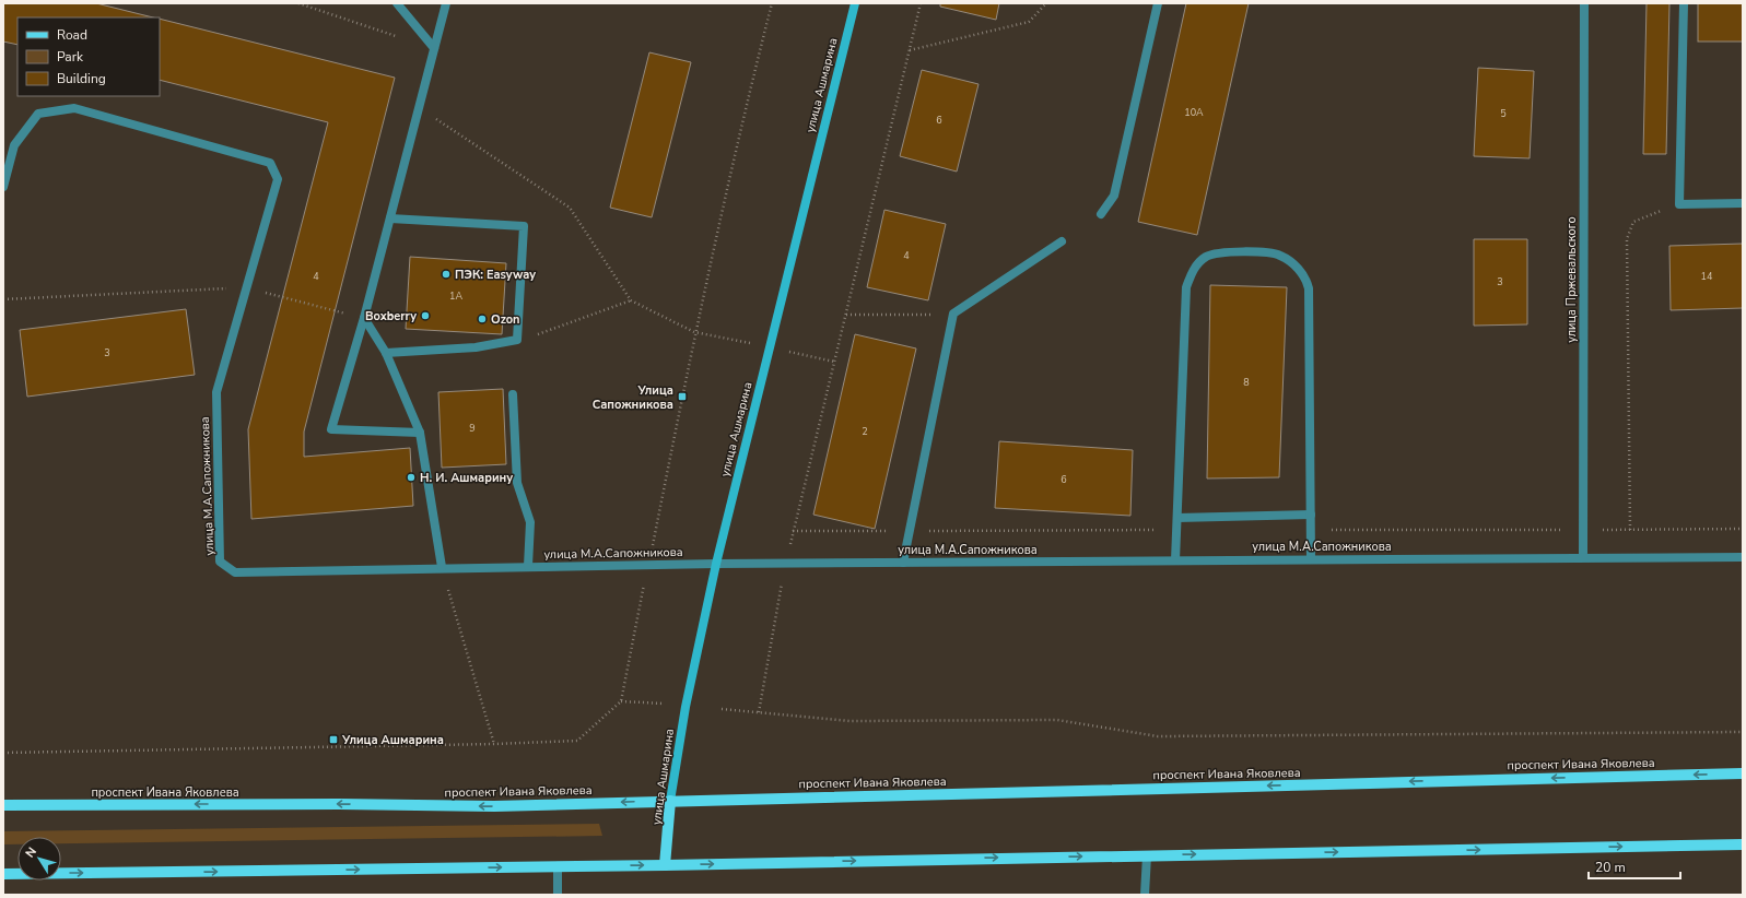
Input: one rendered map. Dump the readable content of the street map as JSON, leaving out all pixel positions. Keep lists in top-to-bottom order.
{
  "streets": {
    "main road": ["улица Ашмарина", "проспект Ивана Яковлева"],
    "street": ["улица Пржевальского", "улица М.А.Сапожникова"]
  },
  "crossings": [
    ["улица Ашмарина", "улица М.А.Сапожникова"],
    ["улица Ашмарина", "проспект Ивана Яковлева"],
    ["улица Пржевальского", "улица М.А.Сапожникова"]
  ],
  "places": {
    "other": [
      "ПЭК: Easyway",
      "Boxberry",
      "Ozon",
      "Н. И. Ашмарину"
    ],
    "transit": ["Улица Сапожникова", "Улица Ашмарина"]
  },
  "house_numbers": [
    "10А",
    "5",
    "6",
    "4",
    "4",
    "14",
    "3",
    "1А",
    "3",
    "8",
    "9",
    "2",
    "6"
  ],
  "legend": ["Road", "Park", "Building"],
  "scale_bar": "20 m",
  "north": "top left"
}
